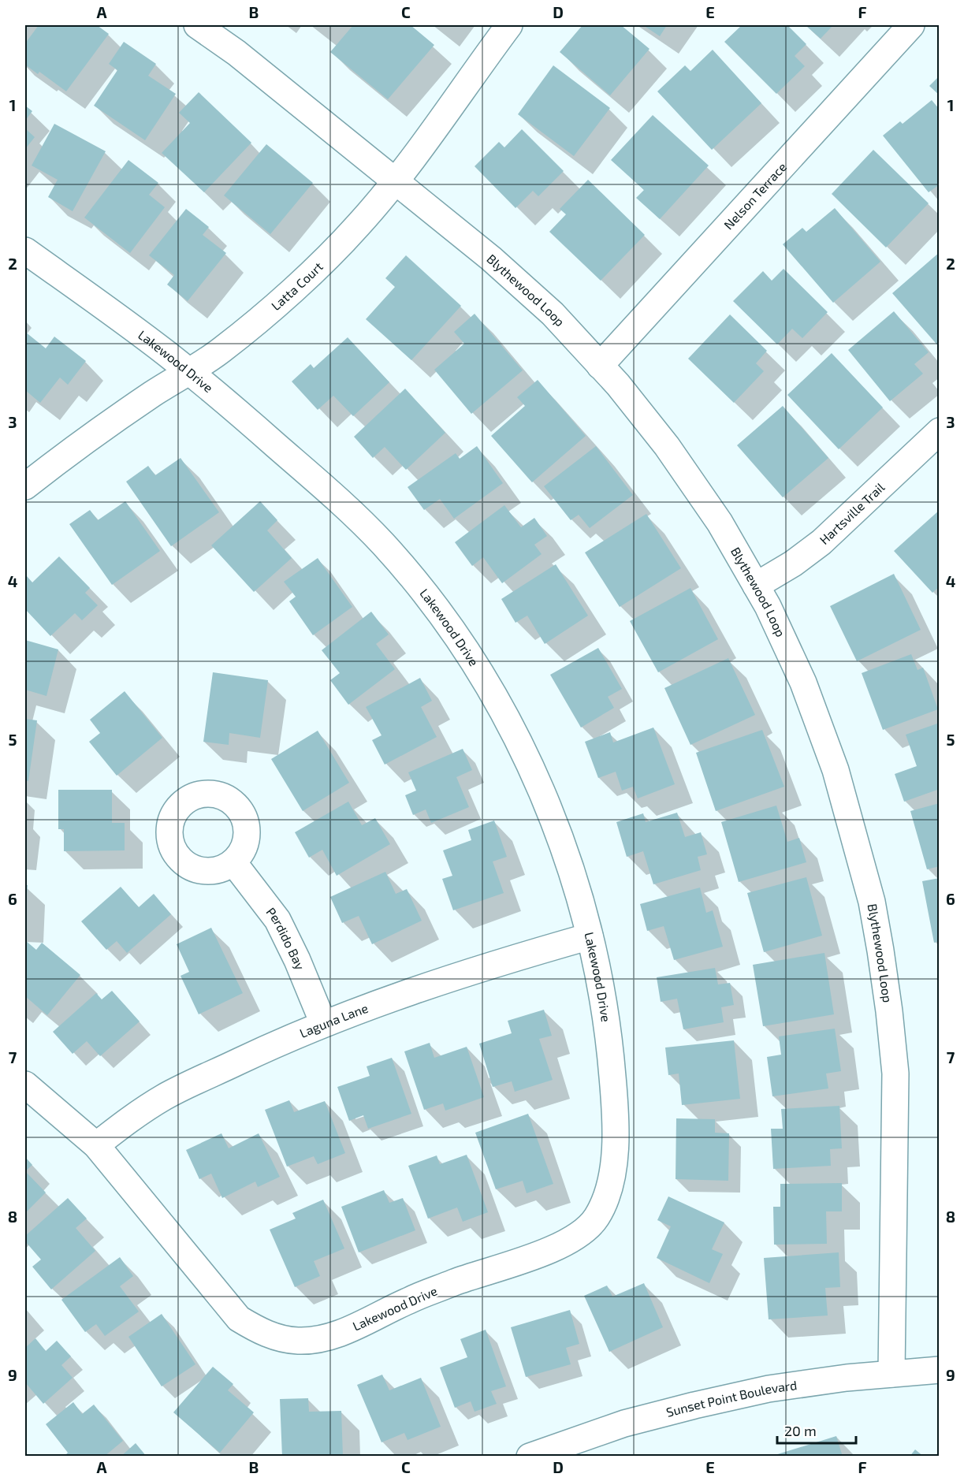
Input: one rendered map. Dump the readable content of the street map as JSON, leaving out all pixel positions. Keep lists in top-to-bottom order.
{
  "streets": {
    "street": [
      "Nelson Terrace",
      "Latta Court",
      "Blythewood Loop",
      "Lakewood Drive",
      "Hartsville Trail",
      "Perdido Bay",
      "Laguna Lane",
      "Sunset Point Boulevard"
    ]
  },
  "crossings": [
    ["Nelson Terrace", "Blythewood Loop"],
    ["Latta Court", "Blythewood Loop"],
    ["Latta Court", "Lakewood Drive"],
    ["Blythewood Loop", "Hartsville Trail"],
    ["Blythewood Loop", "Sunset Point Boulevard"],
    ["Lakewood Drive", "Laguna Lane"],
    ["Perdido Bay", "Laguna Lane"]
  ],
  "scale_bar": "20 m",
  "grid": {
    "columns": [
      "A",
      "B",
      "C",
      "D",
      "E",
      "F"
    ],
    "rows": [
      "1",
      "2",
      "3",
      "4",
      "5",
      "6",
      "7",
      "8",
      "9"
    ]
  }
}
